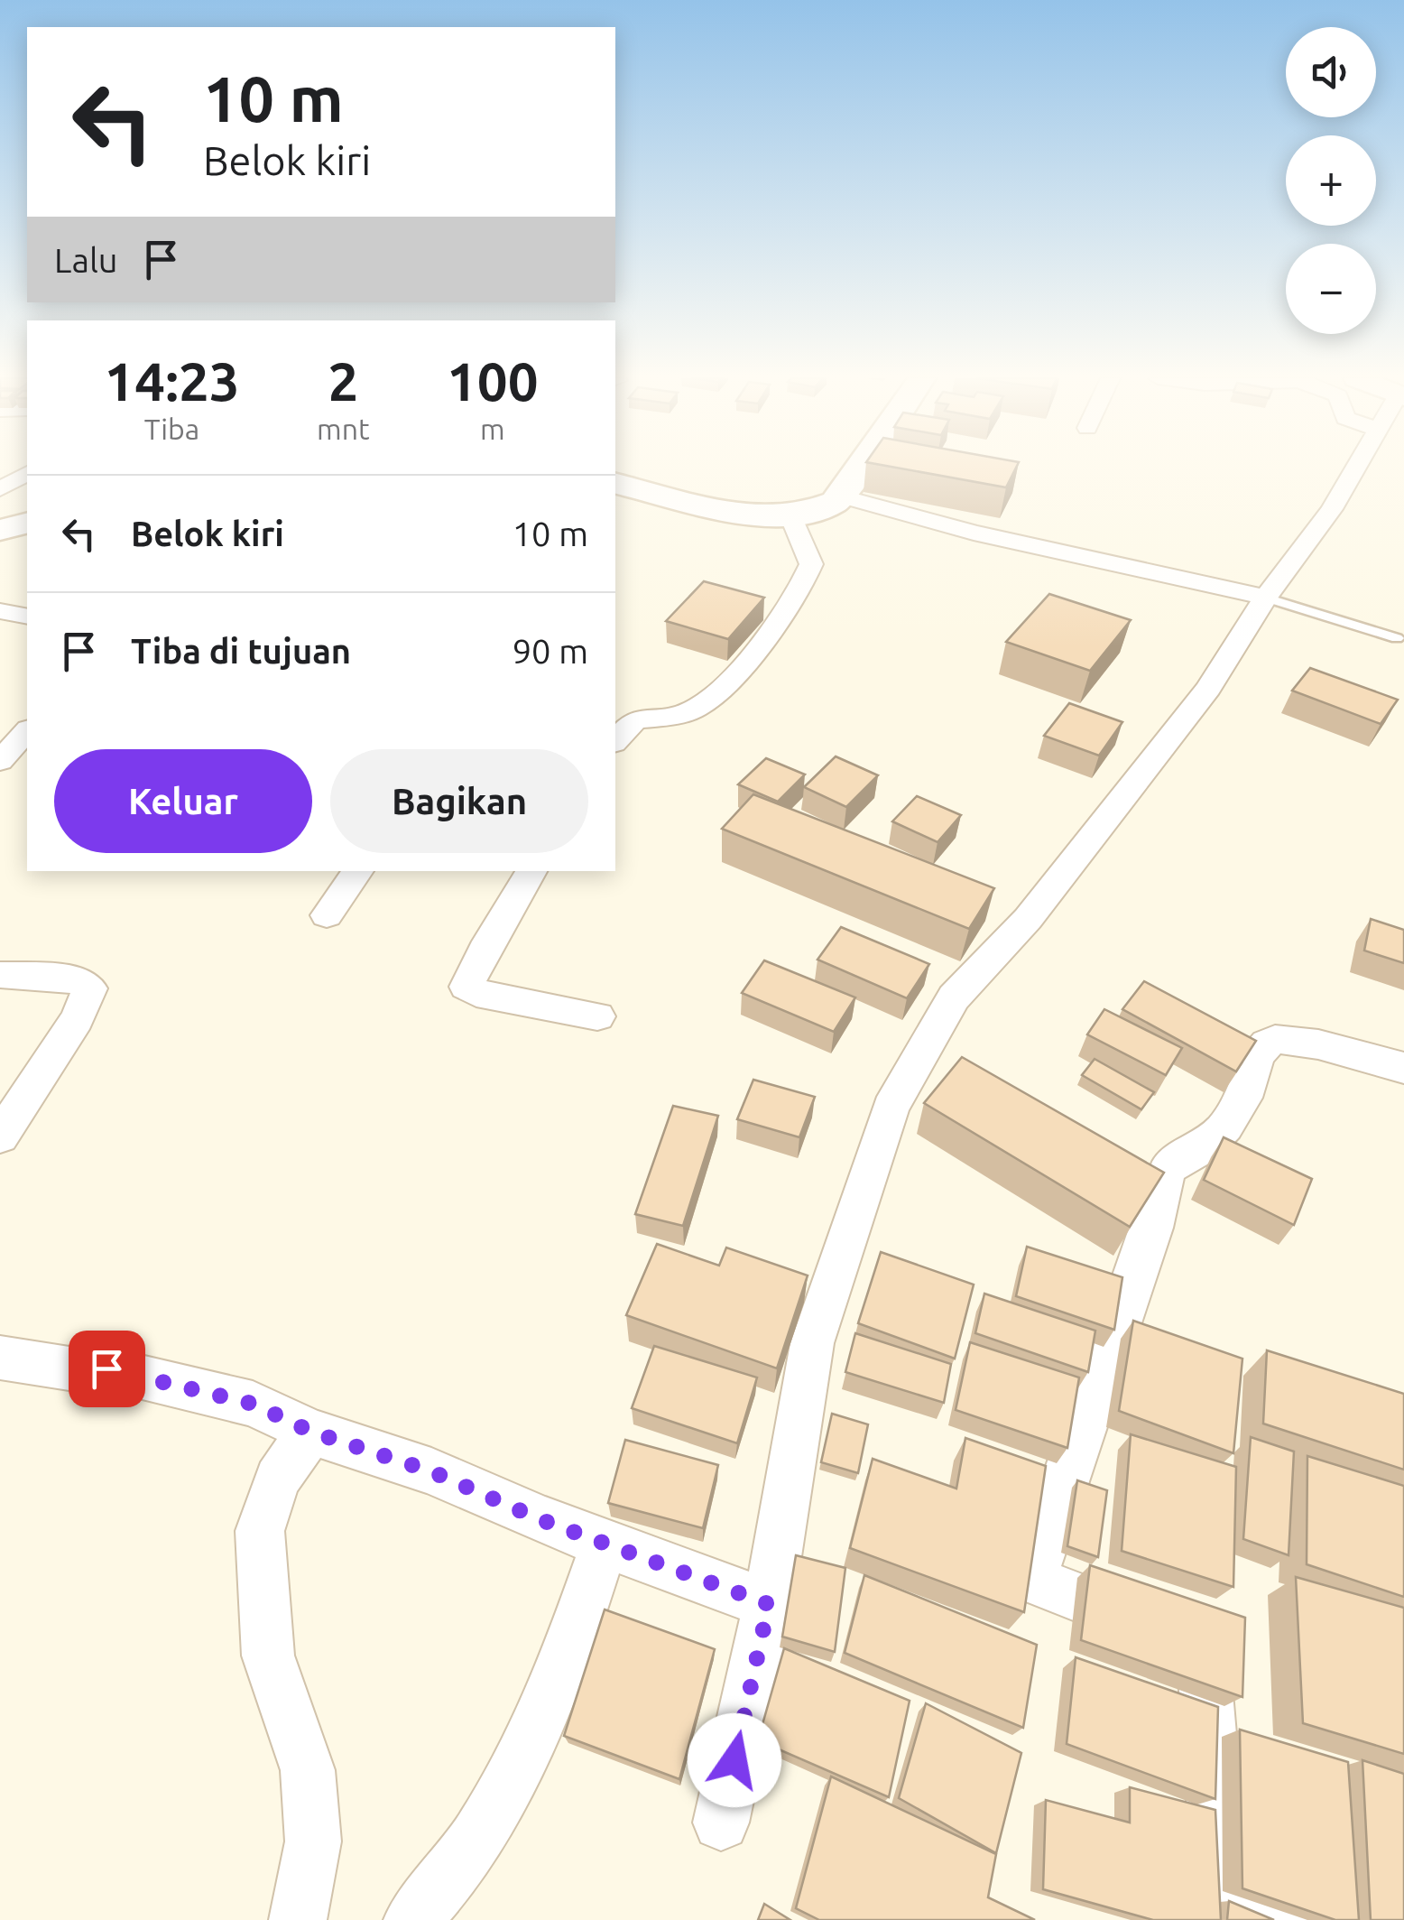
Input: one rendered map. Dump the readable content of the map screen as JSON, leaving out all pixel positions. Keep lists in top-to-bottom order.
{
  "page": {
    "map_buttons": ["+", "−"],
    "turn": ["10 m", "Belok kiri"],
    "then": "Lalu",
    "eta": [
      "14:23",
      "Tiba",
      "2",
      "mnt",
      "100",
      "m"
    ],
    "list": [
      {
        "name": "Belok kiri",
        "value": "10 m"
      },
      {
        "name": "Tiba di tujuan",
        "value": "90 m"
      }
    ],
    "buttons": ["Keluar", "Bagikan"]
  }
}
